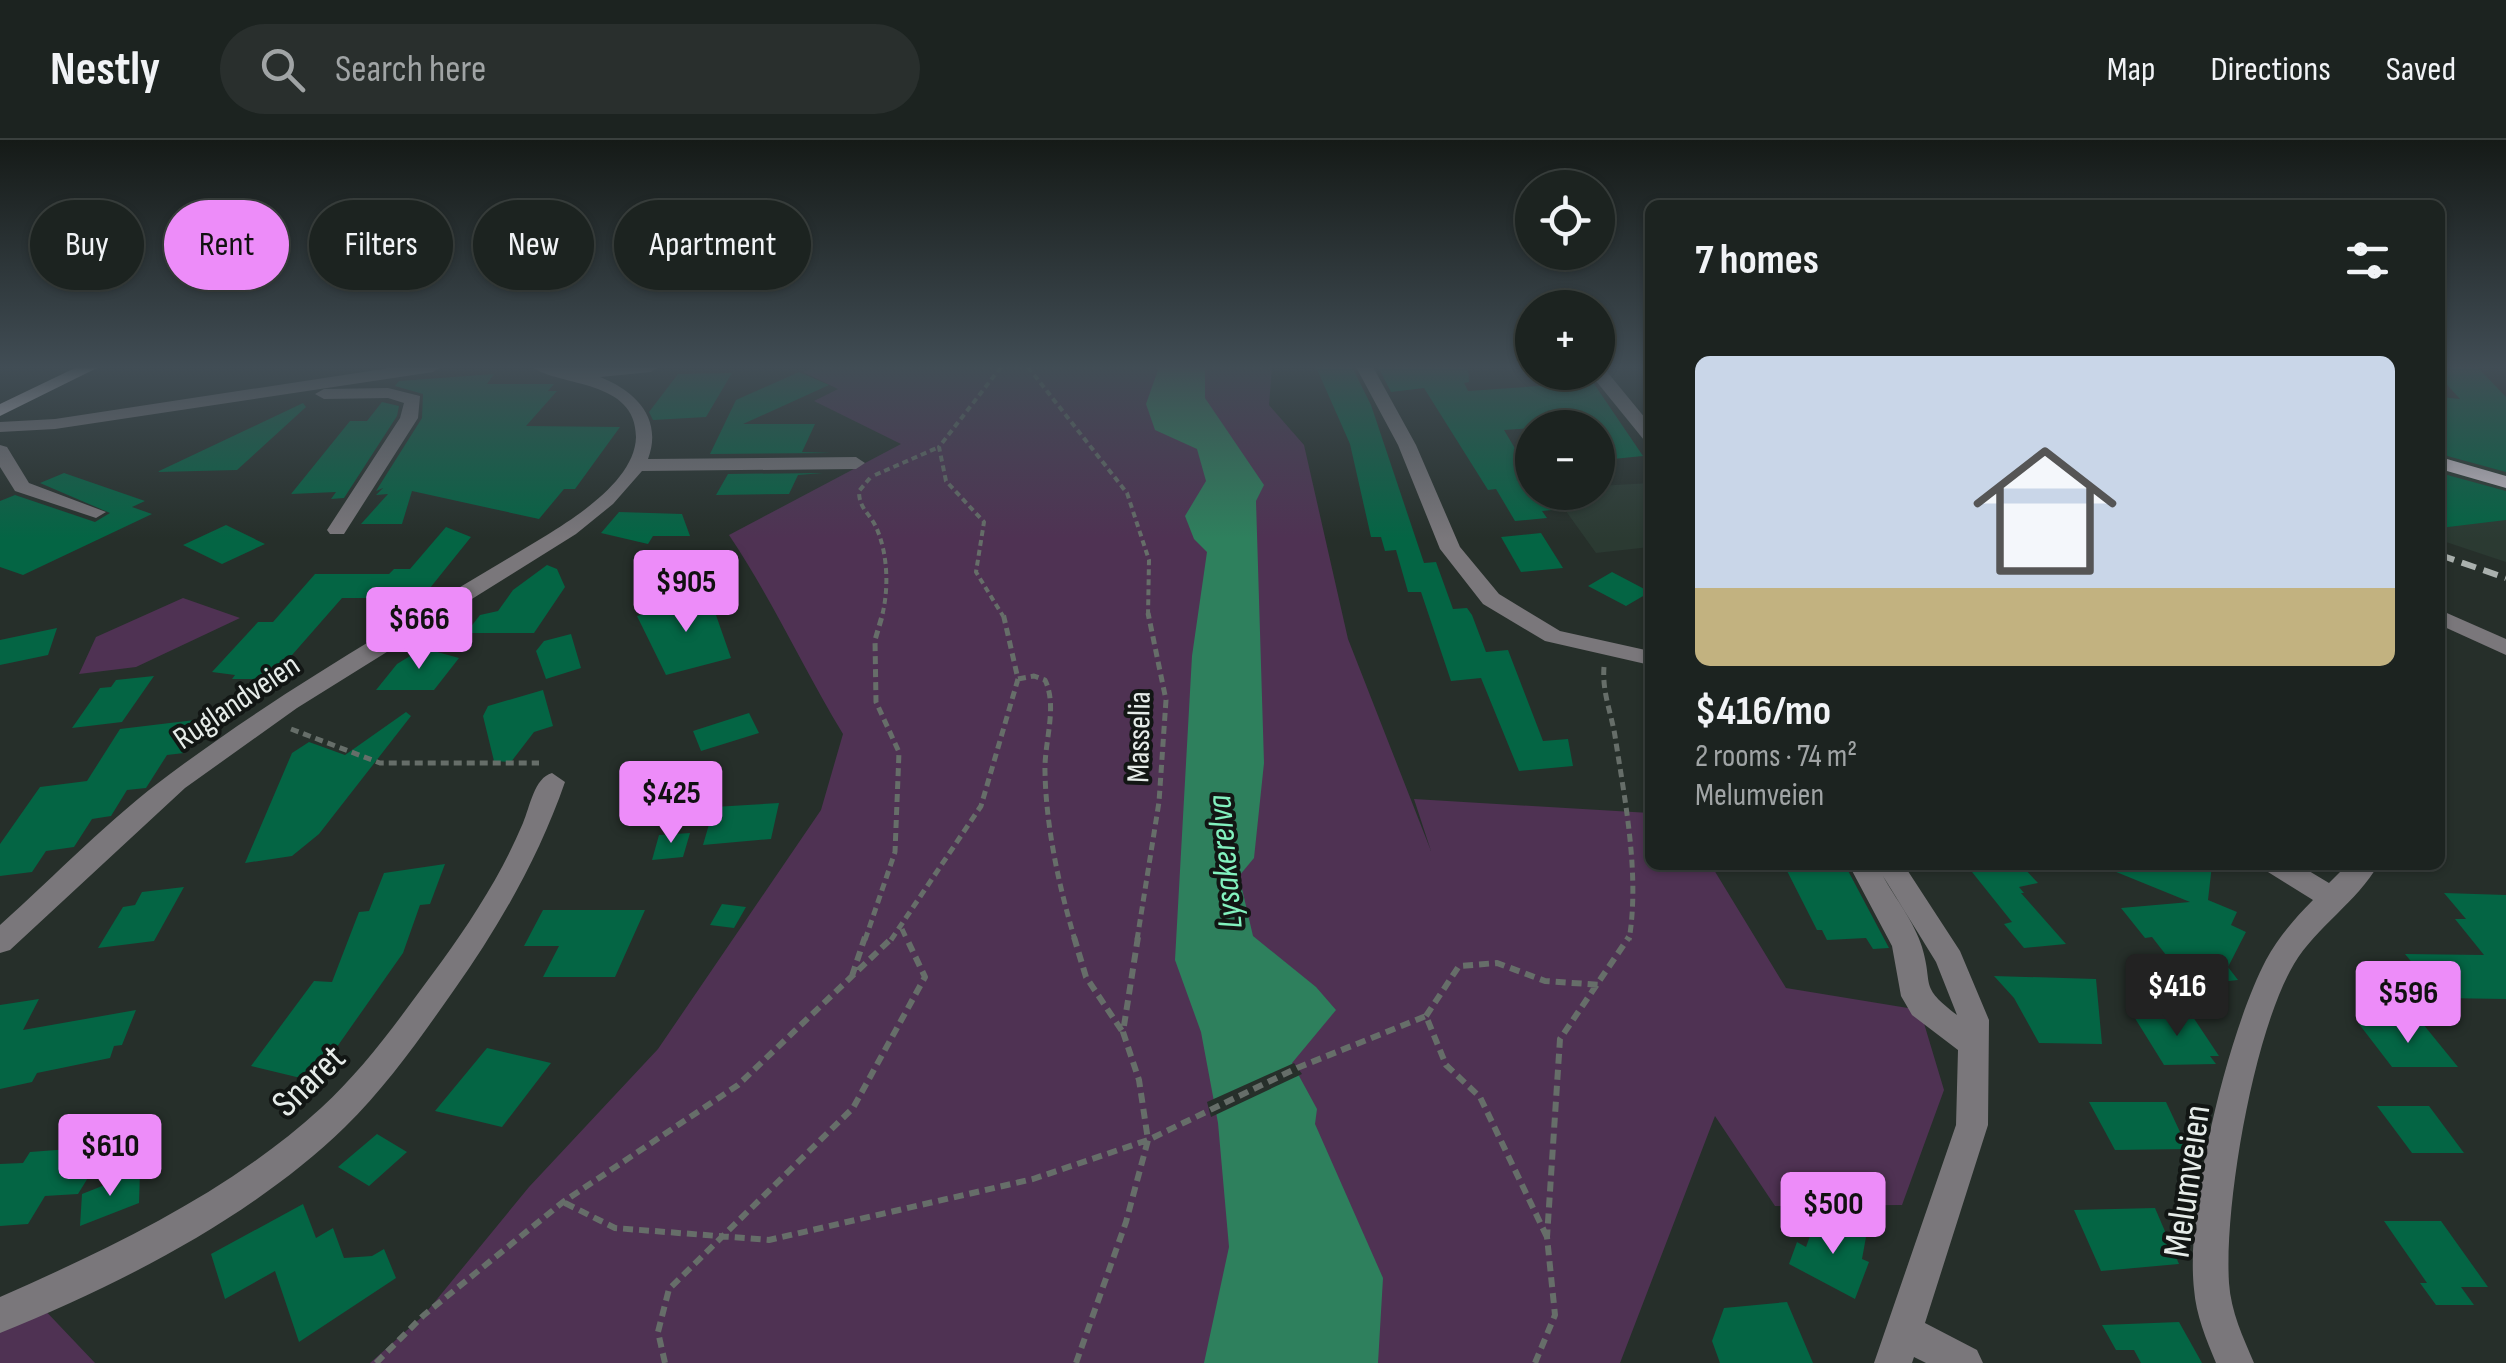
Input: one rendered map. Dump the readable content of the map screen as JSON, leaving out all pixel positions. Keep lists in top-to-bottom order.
{
  "streets": {
    "street": ["Ruglandveien", "Snaret", "Melumveien"],
    "path": ["Masselia"]
  },
  "water": ["Lysakerelva"],
  "page": {
    "header": "Nestly",
    "search": "Search here",
    "nav": ["Map", "Directions", "Saved"],
    "map_buttons": ["+", "−"],
    "chip": [
      "Buy",
      "Rent",
      "Filters",
      "New",
      "Apartment"
    ],
    "heading": "7 homes",
    "list": [
      {
        "name": "$416/mo",
        "note": "2 rooms · 74 m² · Melumveien"
      }
    ],
    "price": [
      "$905",
      "$666",
      "$425",
      "$416",
      "$596",
      "$610",
      "$500"
    ]
  }
}
